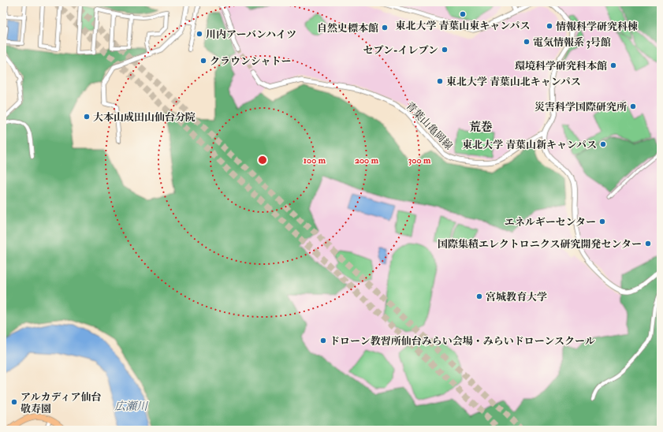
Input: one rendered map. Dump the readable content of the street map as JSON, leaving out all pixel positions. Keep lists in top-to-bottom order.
{
  "streets": {
    "street": ["青葉山亀岡線"]
  },
  "districts": ["荒巻"],
  "water": ["広瀬川"],
  "places": [
    "東北大学 青葉山東キャンパス",
    "情報科学研究科棟",
    "自然史標本館",
    "川内アーバンハイツ",
    "電気情報系 3号館",
    "セブン-イレブン",
    "クラウンシャトー",
    "環境科学研究科本館",
    "東北大学 青葉山北キャンパス",
    "災害科学国際研究所",
    "大本山成田山仙台分院",
    "東北大学 青葉山新キャンパス",
    "エネルギーセンター",
    "国際集積エレクトロニクス研究開発センター",
    "宮城教育大学",
    "ドローン教習所仙台みらい会場・みらいドローンスクール",
    "アルカディア仙台 敬寿園"
  ],
  "rings": ["100 m", "200 m", "300 m"]
}
